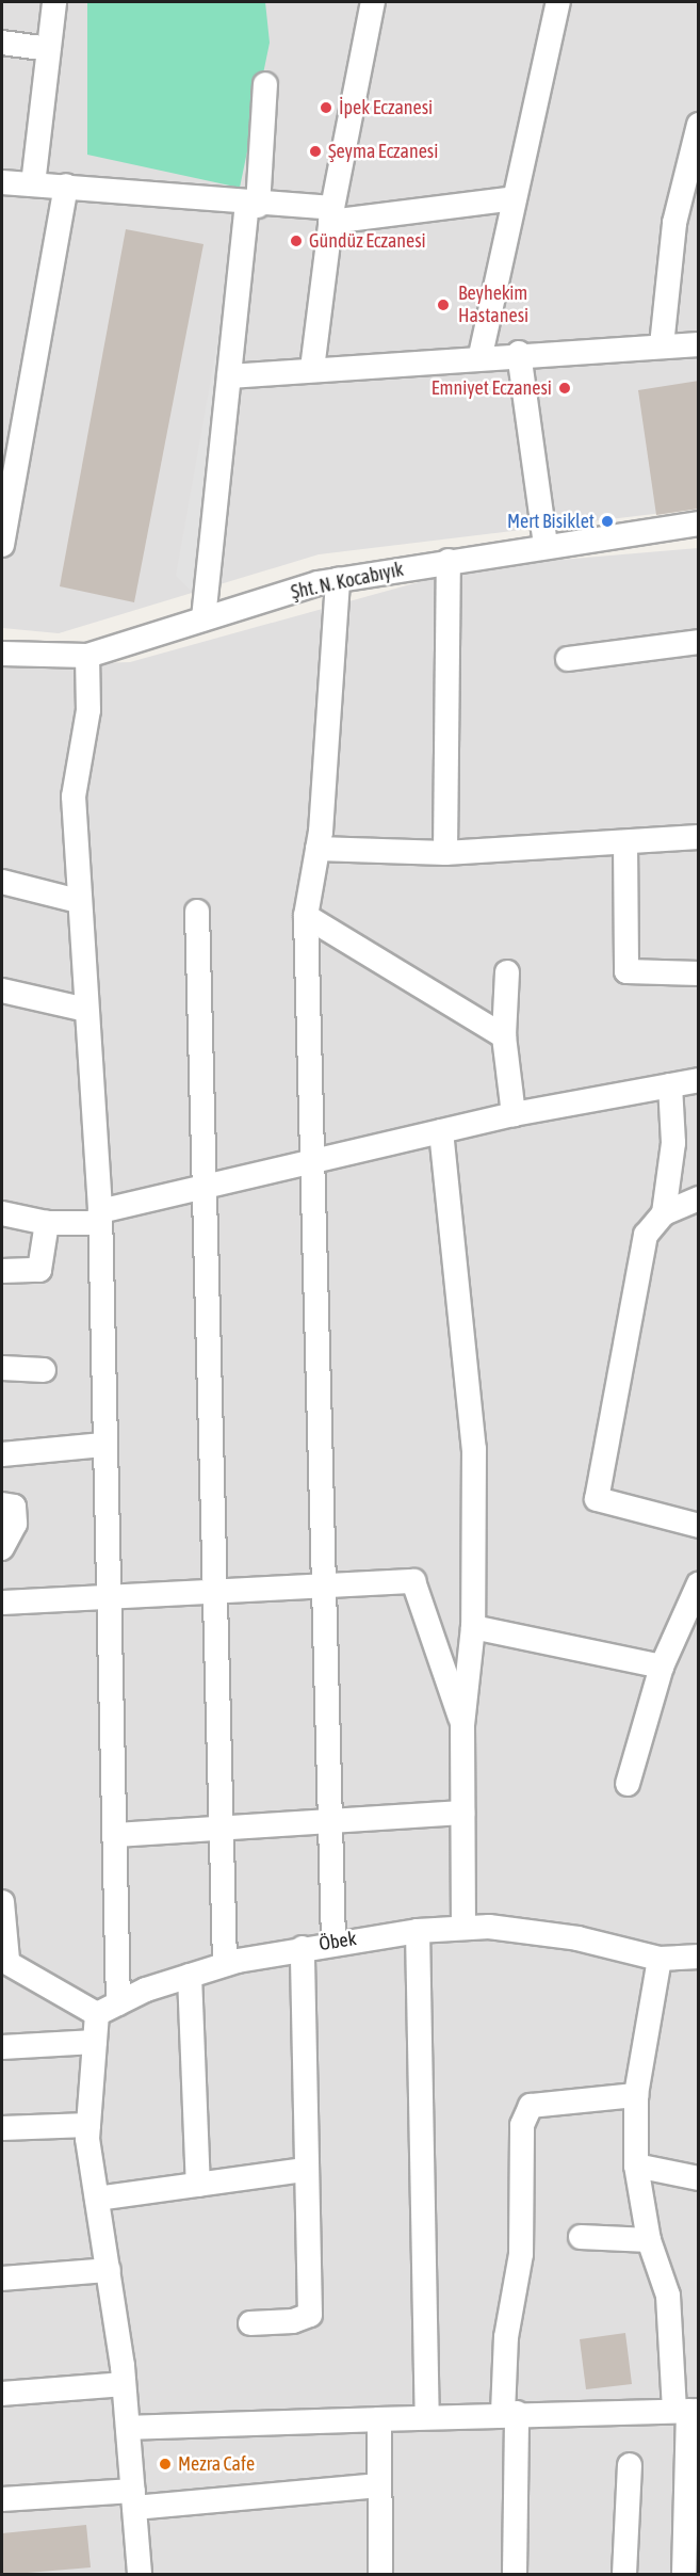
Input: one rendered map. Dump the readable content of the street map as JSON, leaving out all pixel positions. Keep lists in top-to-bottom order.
{
  "streets": {
    "street": ["Şht. N. Kocabıyık", "Öbek"]
  },
  "places": [
    "İpek Eczanesi",
    "Şeyma Eczanesi",
    "Gündüz Eczanesi",
    "Beyhekim Hastanesi",
    "Emniyet Eczanesi",
    "Mert Bisiklet",
    "Mezra Cafe"
  ]
}
